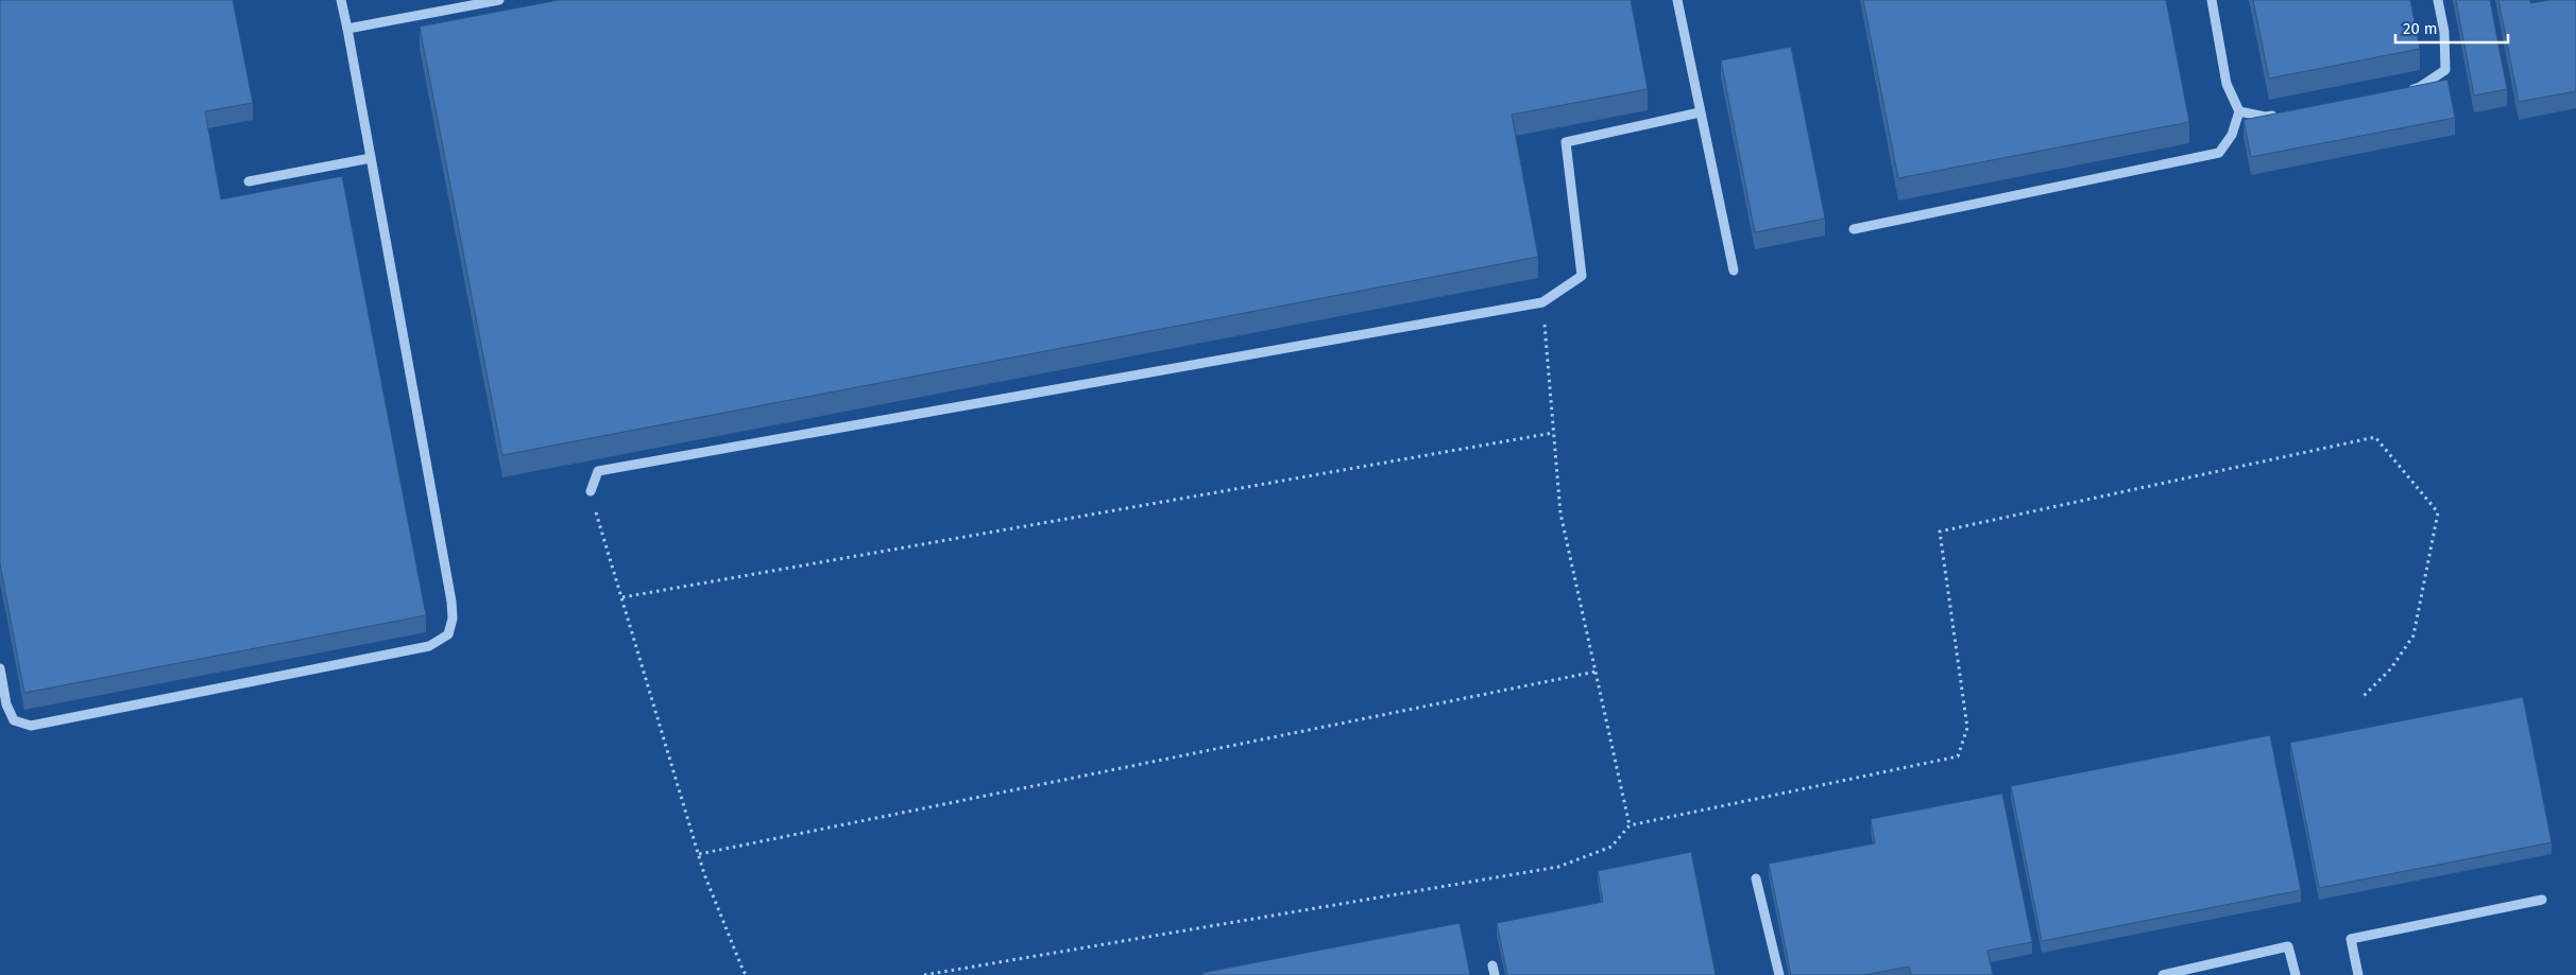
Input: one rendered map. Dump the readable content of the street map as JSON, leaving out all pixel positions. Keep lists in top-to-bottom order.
{
  "scale_bar": "20 m"
}
